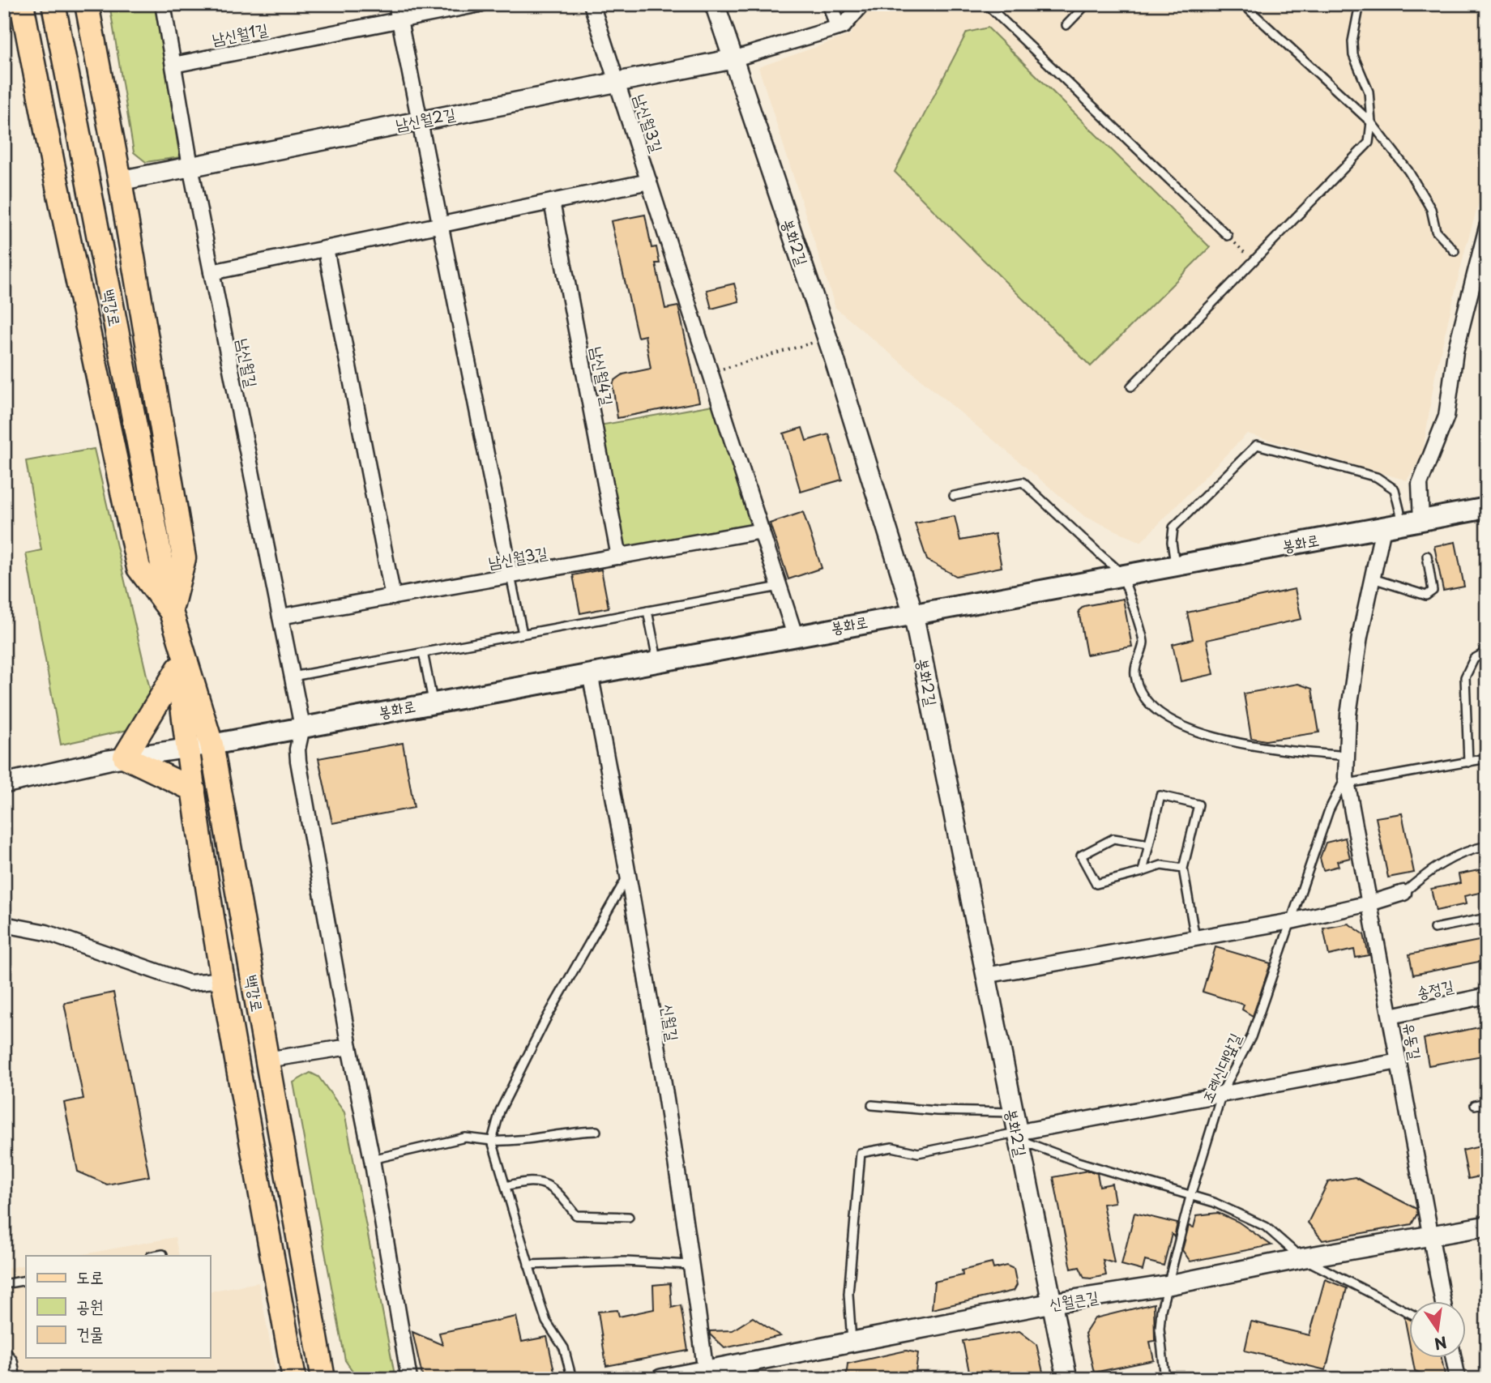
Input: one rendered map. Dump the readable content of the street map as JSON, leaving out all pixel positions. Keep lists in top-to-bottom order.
{
  "streets": {
    "main road": ["백강로", "봉화로"],
    "street": [
      "남신월1길",
      "남신월2길",
      "남신월3길",
      "봉화2길",
      "남신월길",
      "남신월4길",
      "송정길",
      "신월길",
      "유동길",
      "신월큰길"
    ],
    "lane": ["조례신대앞길"]
  },
  "crossings": [
    ["남신월1길", "남신월길"],
    ["남신월2길", "남신월3길"],
    ["남신월2길", "봉화2길"],
    ["남신월2길", "남신월길"],
    ["남신월3길", "남신월길"],
    ["남신월3길", "남신월4길"],
    ["남신월3길", "봉화로"],
    ["봉화2길", "봉화로"],
    ["봉화2길", "신월큰길"],
    ["백강로", "봉화로"],
    ["남신월길", "봉화로"],
    ["봉화로", "신월길"],
    ["봉화로", "유동길"],
    ["송정길", "유동길"],
    ["신월길", "신월큰길"],
    ["유동길", "조례신대앞길"],
    ["유동길", "신월큰길"],
    ["조례신대앞길", "신월큰길"]
  ],
  "legend": ["도로", "공원", "건물"],
  "north": "bottom"
}
